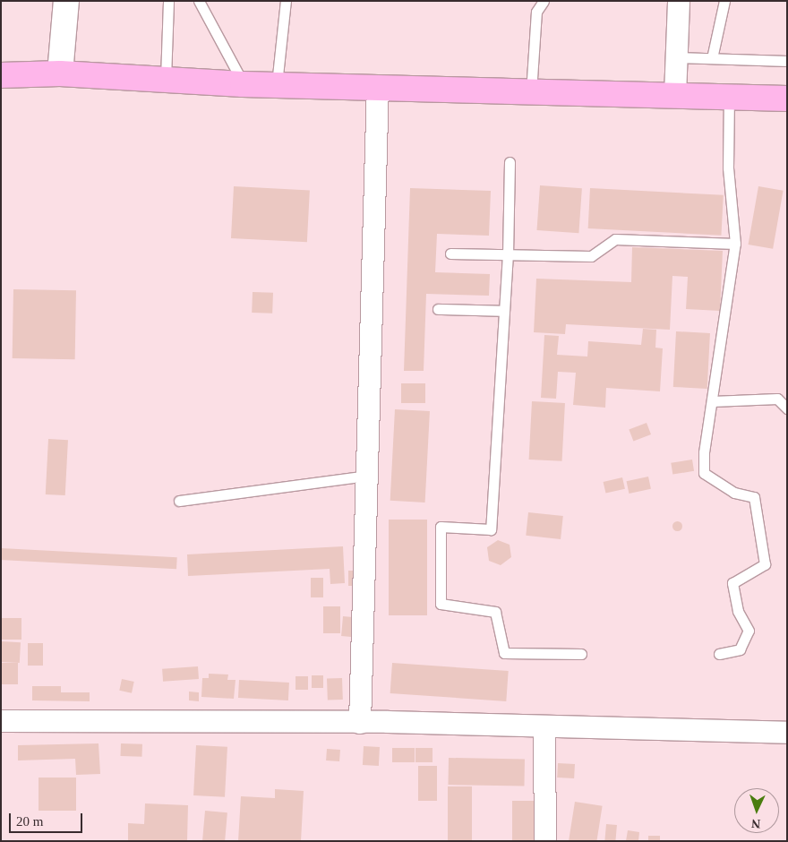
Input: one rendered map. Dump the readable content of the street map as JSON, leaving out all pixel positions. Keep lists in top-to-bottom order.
{
  "scale_bar": "20 m",
  "north": "bottom"
}
